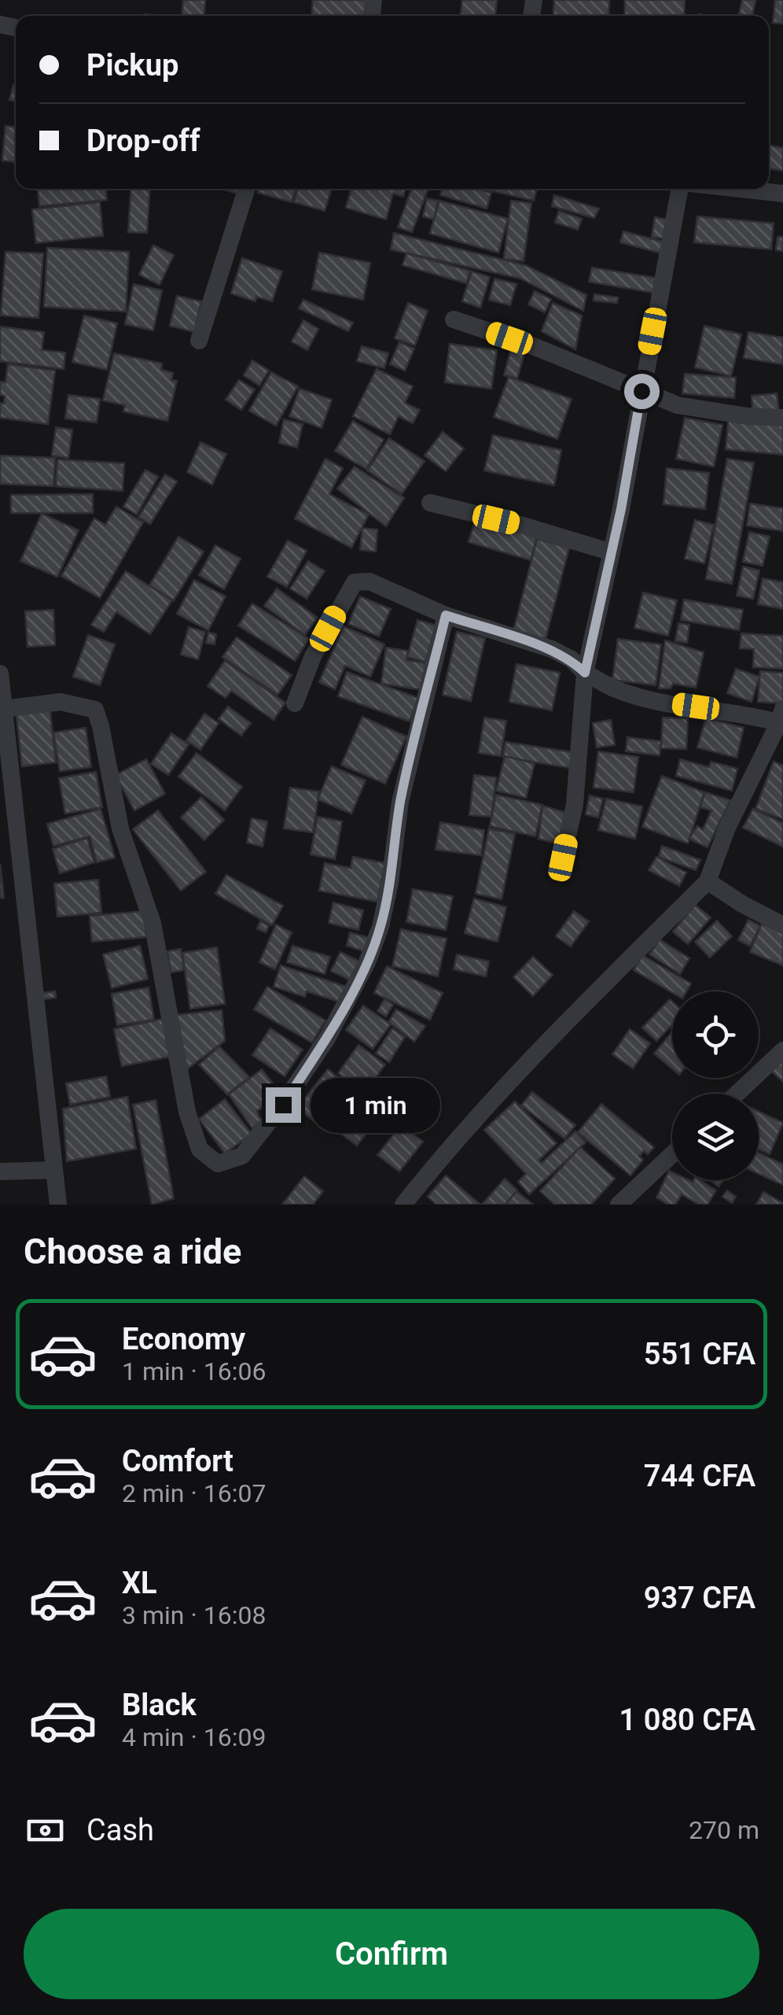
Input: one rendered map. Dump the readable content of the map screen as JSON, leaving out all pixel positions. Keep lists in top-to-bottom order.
{
  "page": {
    "banner": ["Pickup", "Drop-off"],
    "bubble": "1 min",
    "heading": "Choose a ride",
    "list": [
      {
        "name": "Economy",
        "note": "1 min · 16:06",
        "value": "551 CFA"
      },
      {
        "name": "Comfort",
        "note": "2 min · 16:07",
        "value": "744 CFA"
      },
      {
        "name": "XL",
        "note": "3 min · 16:08",
        "value": "937 CFA"
      },
      {
        "name": "Black",
        "note": "4 min · 16:09",
        "value": "1 080 CFA"
      }
    ],
    "pay": ["Cash", "270 m"],
    "buttons": "Confirm"
  }
}
